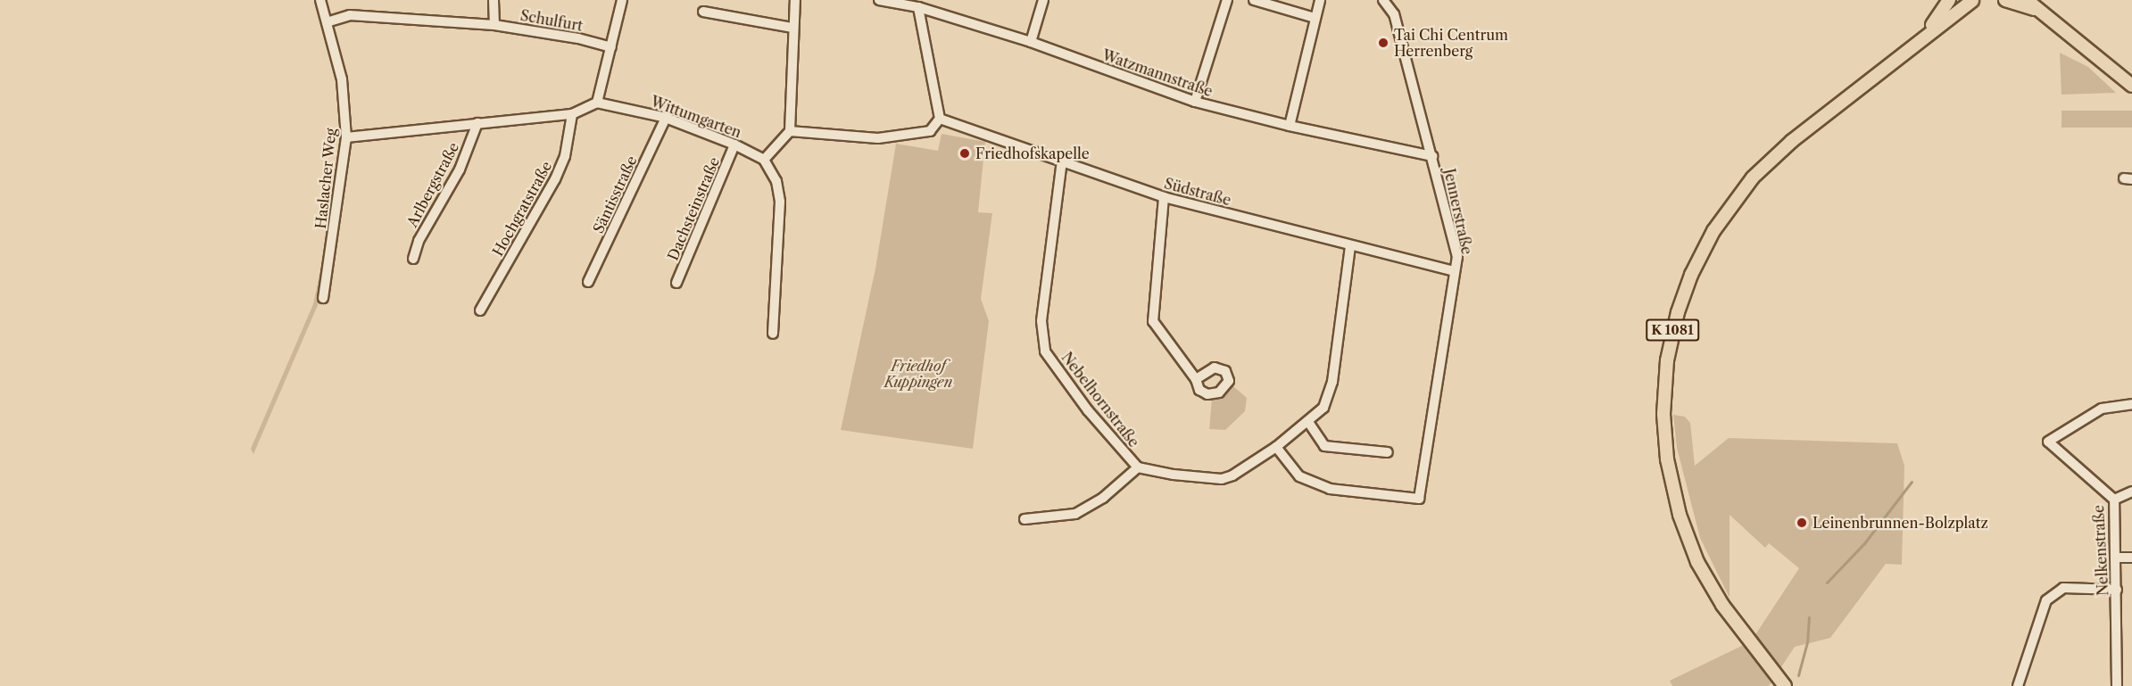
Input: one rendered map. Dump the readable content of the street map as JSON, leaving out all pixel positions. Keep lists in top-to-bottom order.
{
  "streets": {
    "main road": ["K 1081"],
    "street": [
      "Schulfurt",
      "Watzmannstraße",
      "Wittumgarten",
      "Haslacher Weg",
      "Arlbergstraße",
      "Südstraße",
      "Säntisstraße",
      "Hochgratstraße",
      "Dachsteinstraße",
      "Jennerstraße",
      "Nebelhornstraße",
      "Nelkenstraße"
    ]
  },
  "crossings": [
    ["Schulfurt", "Haslacher Weg"],
    ["Watzmannstraße", "Jennerstraße"],
    ["Wittumgarten", "Säntisstraße"],
    ["Wittumgarten", "Dachsteinstraße"],
    ["Südstraße", "Jennerstraße"],
    ["Südstraße", "Nebelhornstraße"],
    ["Jennerstraße", "Nebelhornstraße"]
  ],
  "parks": ["Friedhof Kuppingen"],
  "places": ["Tai Chi Centrum Herrenberg", "Friedhofskapelle", "Leinenbrunnen-Bolzplatz"]
}
